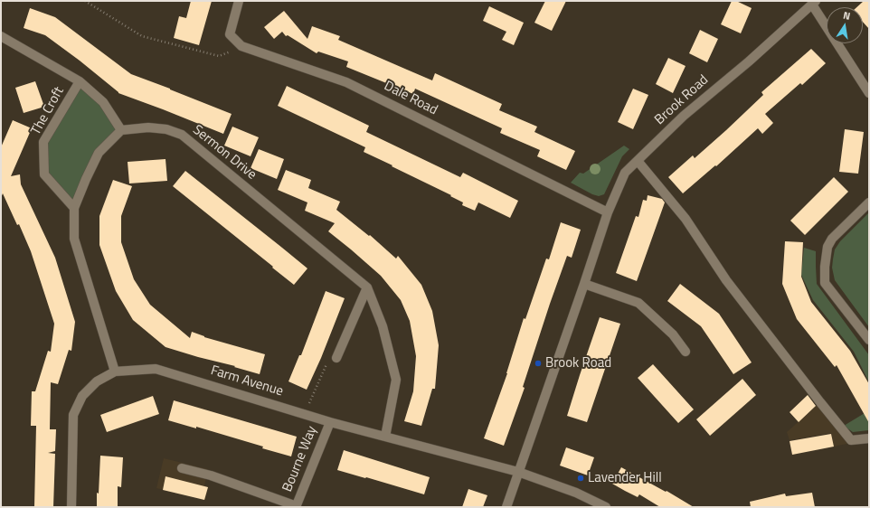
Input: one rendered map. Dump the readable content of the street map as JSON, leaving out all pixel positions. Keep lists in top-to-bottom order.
{
  "streets": {
    "street": [
      "Dale Road",
      "Brook Road",
      "The Croft",
      "Sermon Drive",
      "Farm Avenue",
      "Bourne Way"
    ]
  },
  "crossings": [
    ["Dale Road", "Brook Road"],
    ["Brook Road", "Farm Avenue"],
    ["The Croft", "Sermon Drive"],
    ["Sermon Drive", "Farm Avenue"],
    ["Farm Avenue", "Bourne Way"]
  ],
  "places": ["Brook Road", "Lavender Hill"],
  "north": "top"
}
